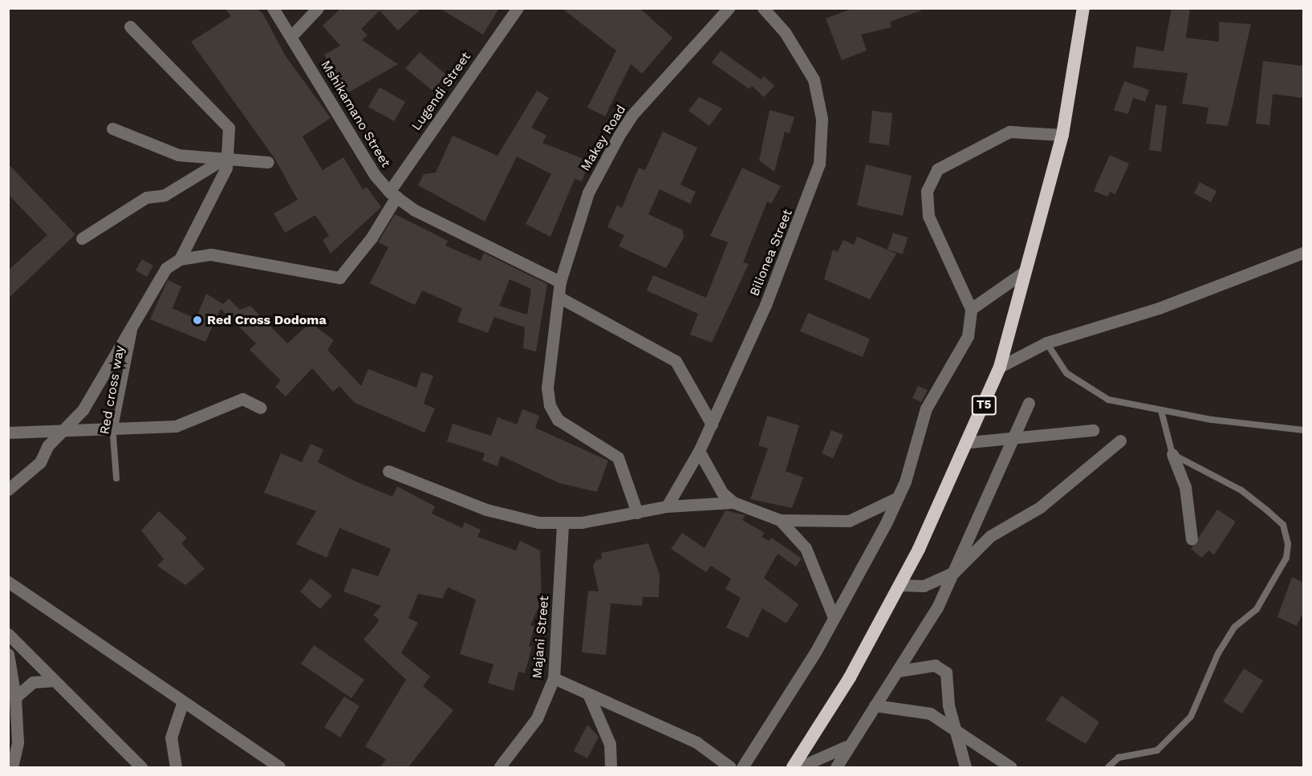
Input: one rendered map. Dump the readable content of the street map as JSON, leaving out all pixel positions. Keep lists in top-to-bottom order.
{
  "streets": {
    "highway": ["T5"],
    "street": [
      "Lugendi Street",
      "Mshikamano Street",
      "Makey Road",
      "Bilionea Street",
      "Majani Street"
    ],
    "lane": ["Red cross way"]
  },
  "crossings": [
    ["Lugendi Street", "Mshikamano Street"],
    ["Mshikamano Street", "Makey Road"]
  ],
  "places": ["Red Cross Dodoma"]
}
